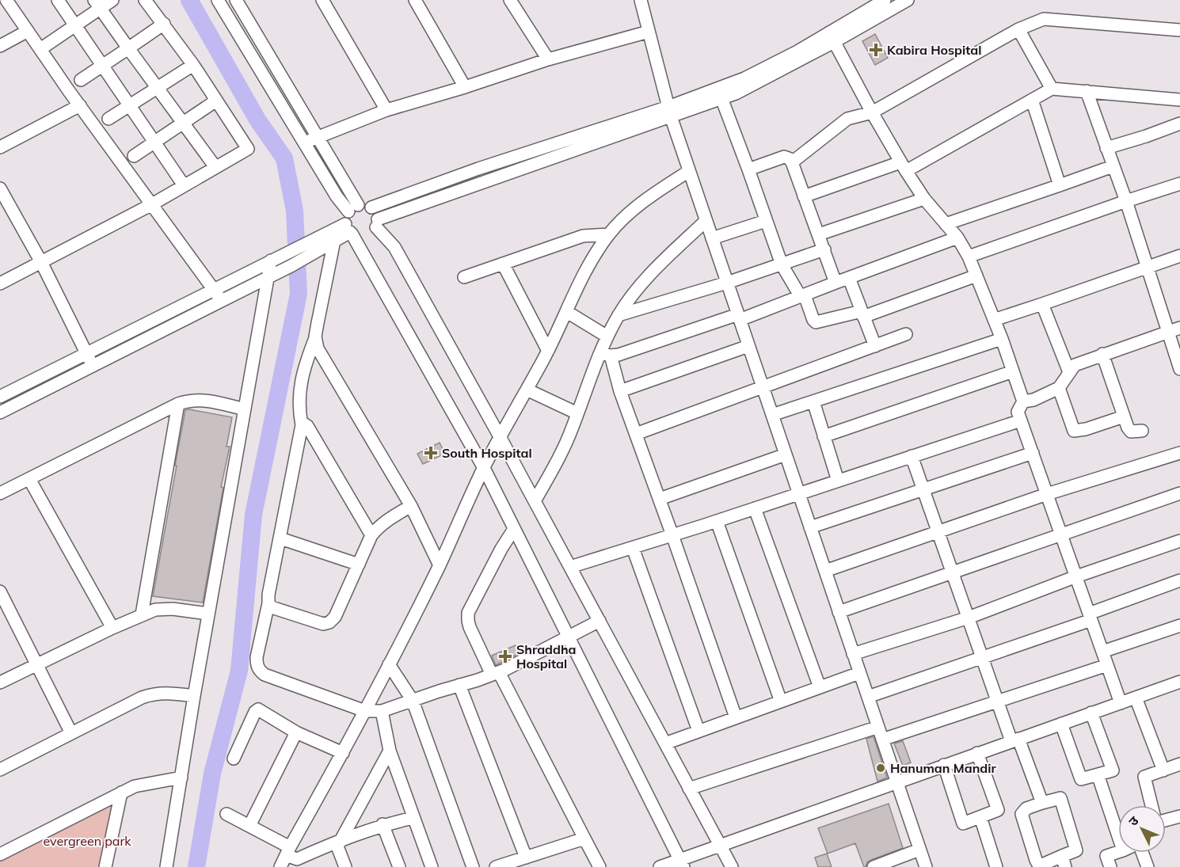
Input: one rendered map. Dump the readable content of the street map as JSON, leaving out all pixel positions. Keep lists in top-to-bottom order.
{
  "parks": ["evergreen park"],
  "places": {
    "health": ["Kabira Hospital", "South Hospital", "Shraddha Hospital"],
    "other": ["Hanuman Mandir"]
  },
  "north": "top left"
}
